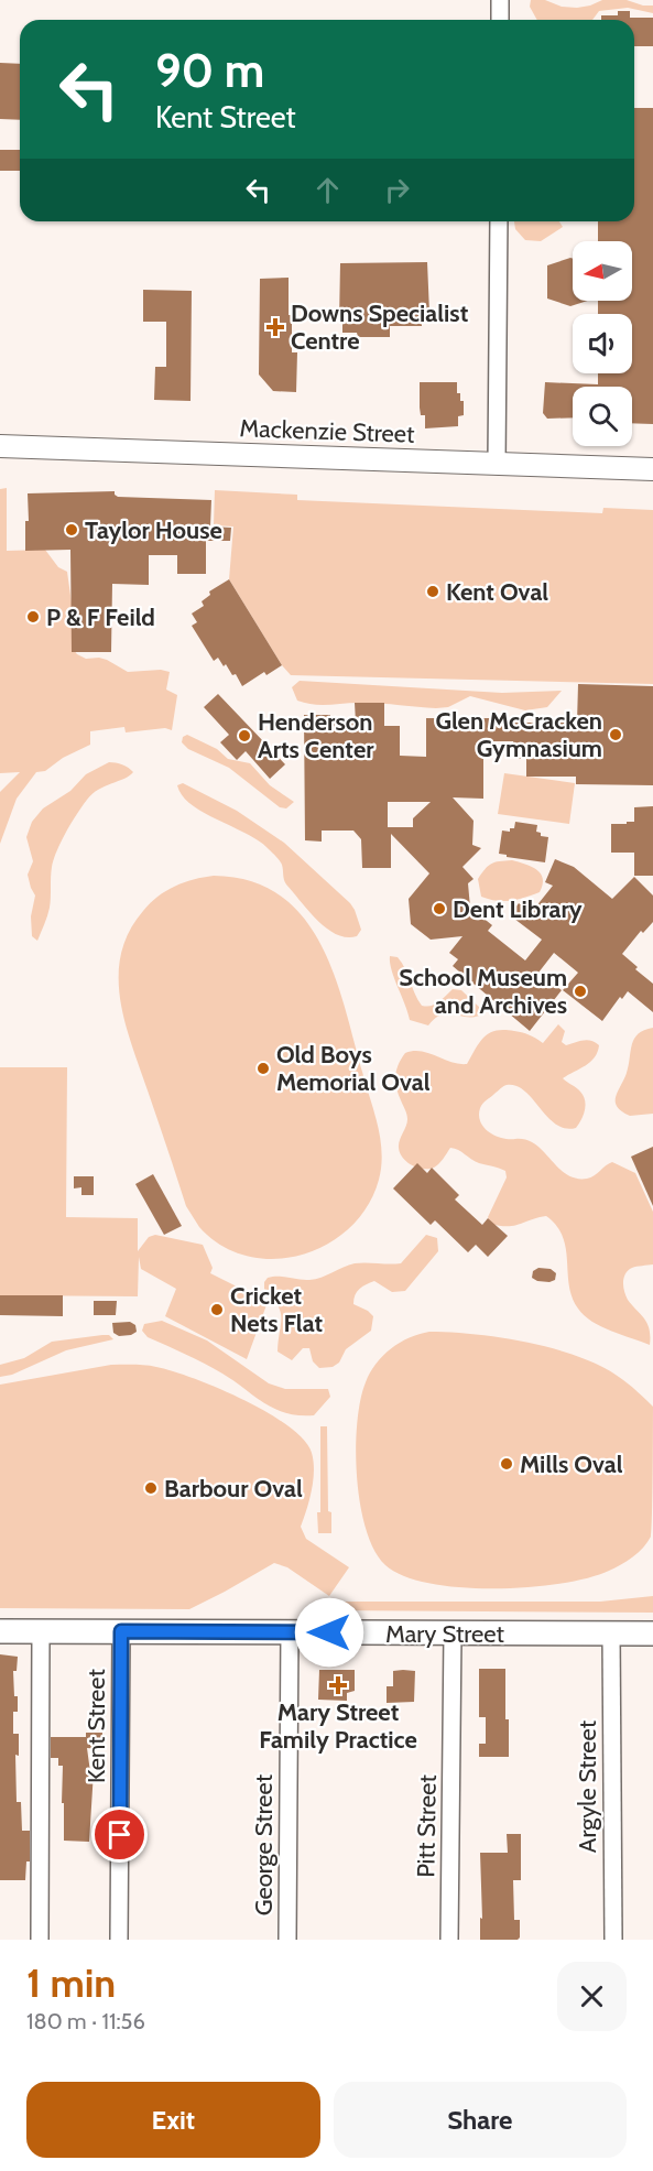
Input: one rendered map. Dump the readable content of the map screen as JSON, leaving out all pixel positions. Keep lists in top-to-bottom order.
{
  "streets": {
    "main road": ["Mary Street"],
    "street": [
      "Mackenzie Street",
      "Kent Street",
      "Argyle Street",
      "Pitt Street",
      "George Street"
    ]
  },
  "crossings": [
    ["Mary Street", "Kent Street"],
    ["Mary Street", "Argyle Street"],
    ["Mary Street", "Pitt Street"],
    ["Mary Street", "George Street"]
  ],
  "places": {
    "health": ["Downs Specialist Centre", "Mary Street Family Practice"],
    "other": [
      "Taylor House",
      "Kent Oval",
      "P & F Feild",
      "Glen McCracken Gymnasium",
      "Henderson Arts Center",
      "Dent Library",
      "School Museum and Archives",
      "Old Boys Memorial Oval",
      "Cricket Nets Flat",
      "Mills Oval",
      "Barbour Oval"
    ]
  },
  "north": "left",
  "page": {
    "turn": ["90 m", "Kent Street"],
    "heading": ["1 min", "180 m · 11:56"],
    "buttons": ["Exit", "Share"]
  }
}
